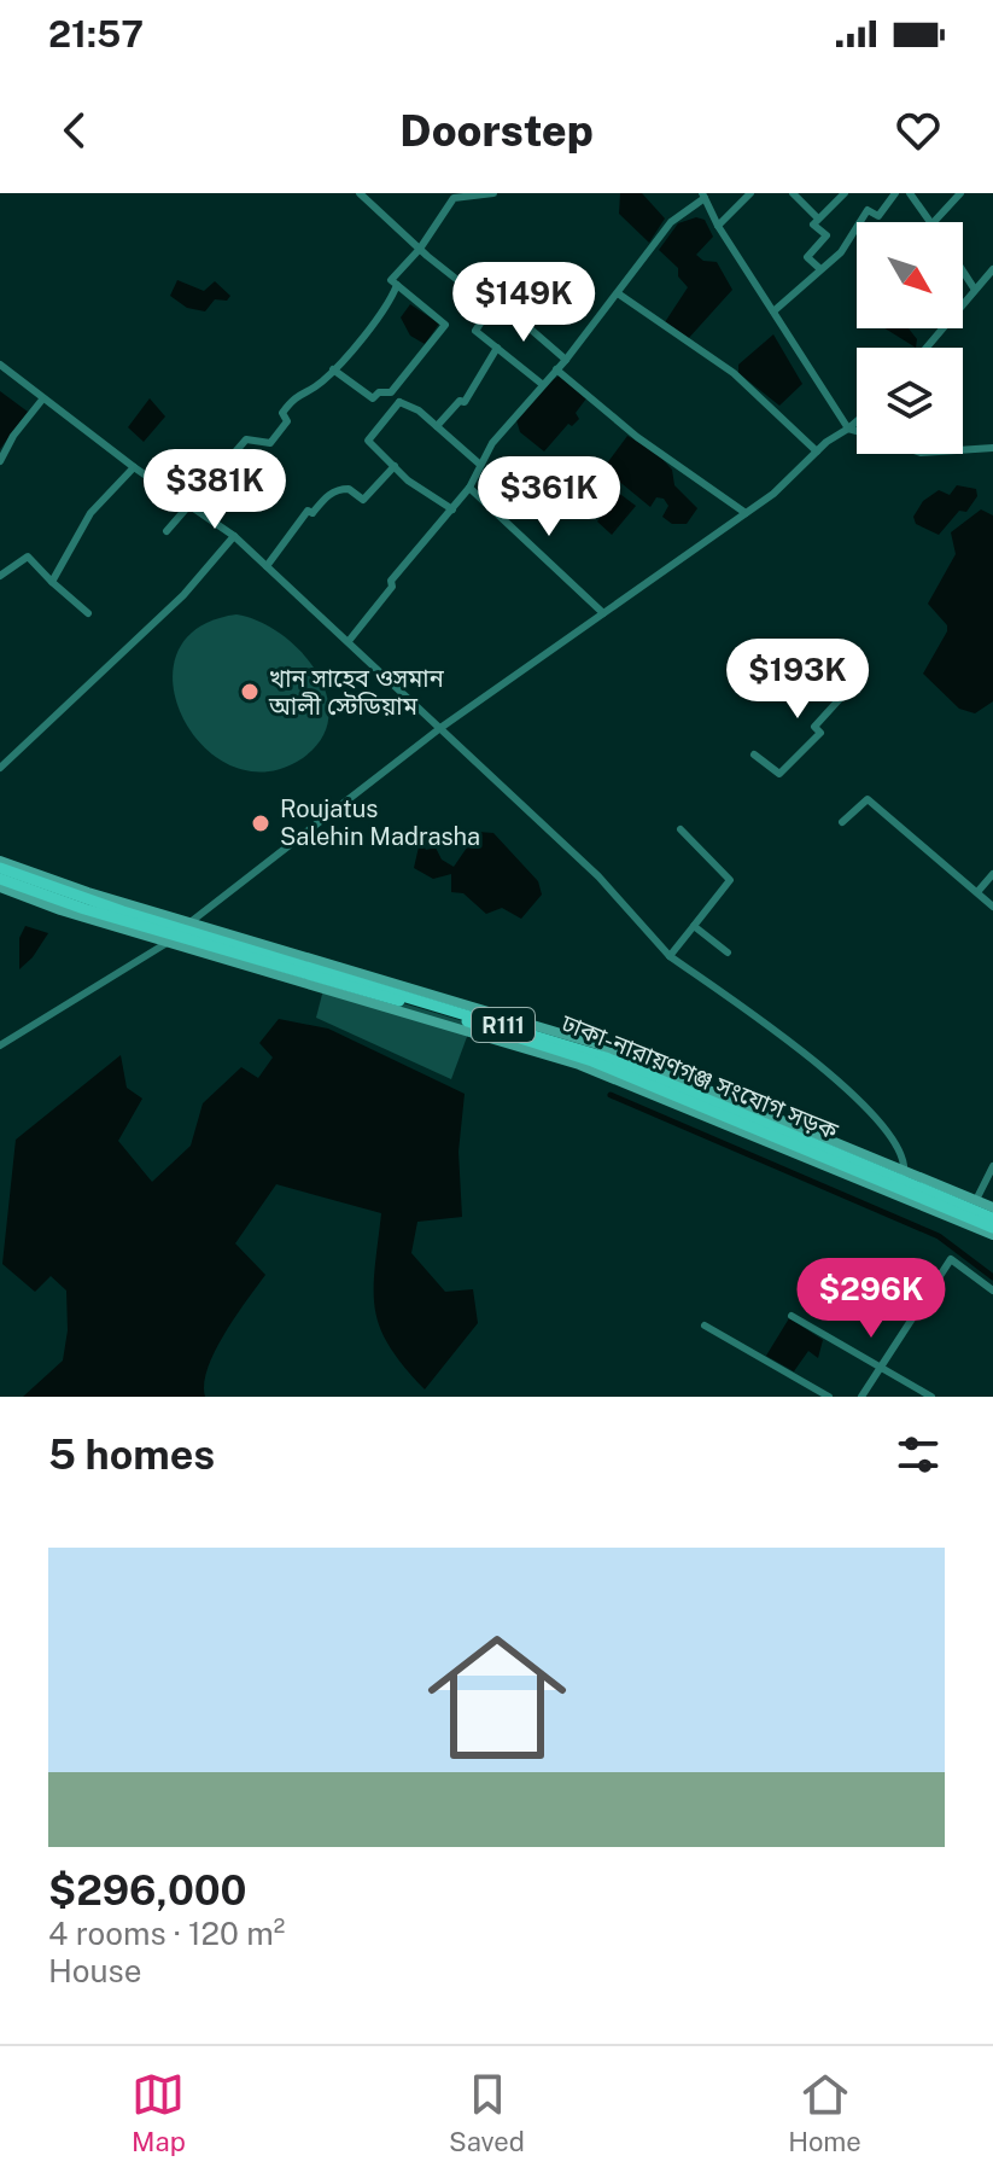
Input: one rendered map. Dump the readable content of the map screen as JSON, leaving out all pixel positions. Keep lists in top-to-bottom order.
{
  "streets": {
    "main road": ["R111", "ঢাকা-নারায়ণগঞ্জ সংযোগ সড়ক"]
  },
  "places": ["খান সাহেব ওসমান আলী স্টেডিয়াম", "Roujatus Salehin Madrasha"],
  "north": "bottom right",
  "page": {
    "status": "21:57",
    "header": "Doorstep",
    "price": [
      "$149K",
      "$381K",
      "$361K",
      "$193K",
      "$296K"
    ],
    "heading": "5 homes",
    "list": [
      {
        "name": "$296,000",
        "note": "4 rooms · 120 m² · House"
      }
    ],
    "tabs": ["Map", "Saved", "Home"]
  }
}
